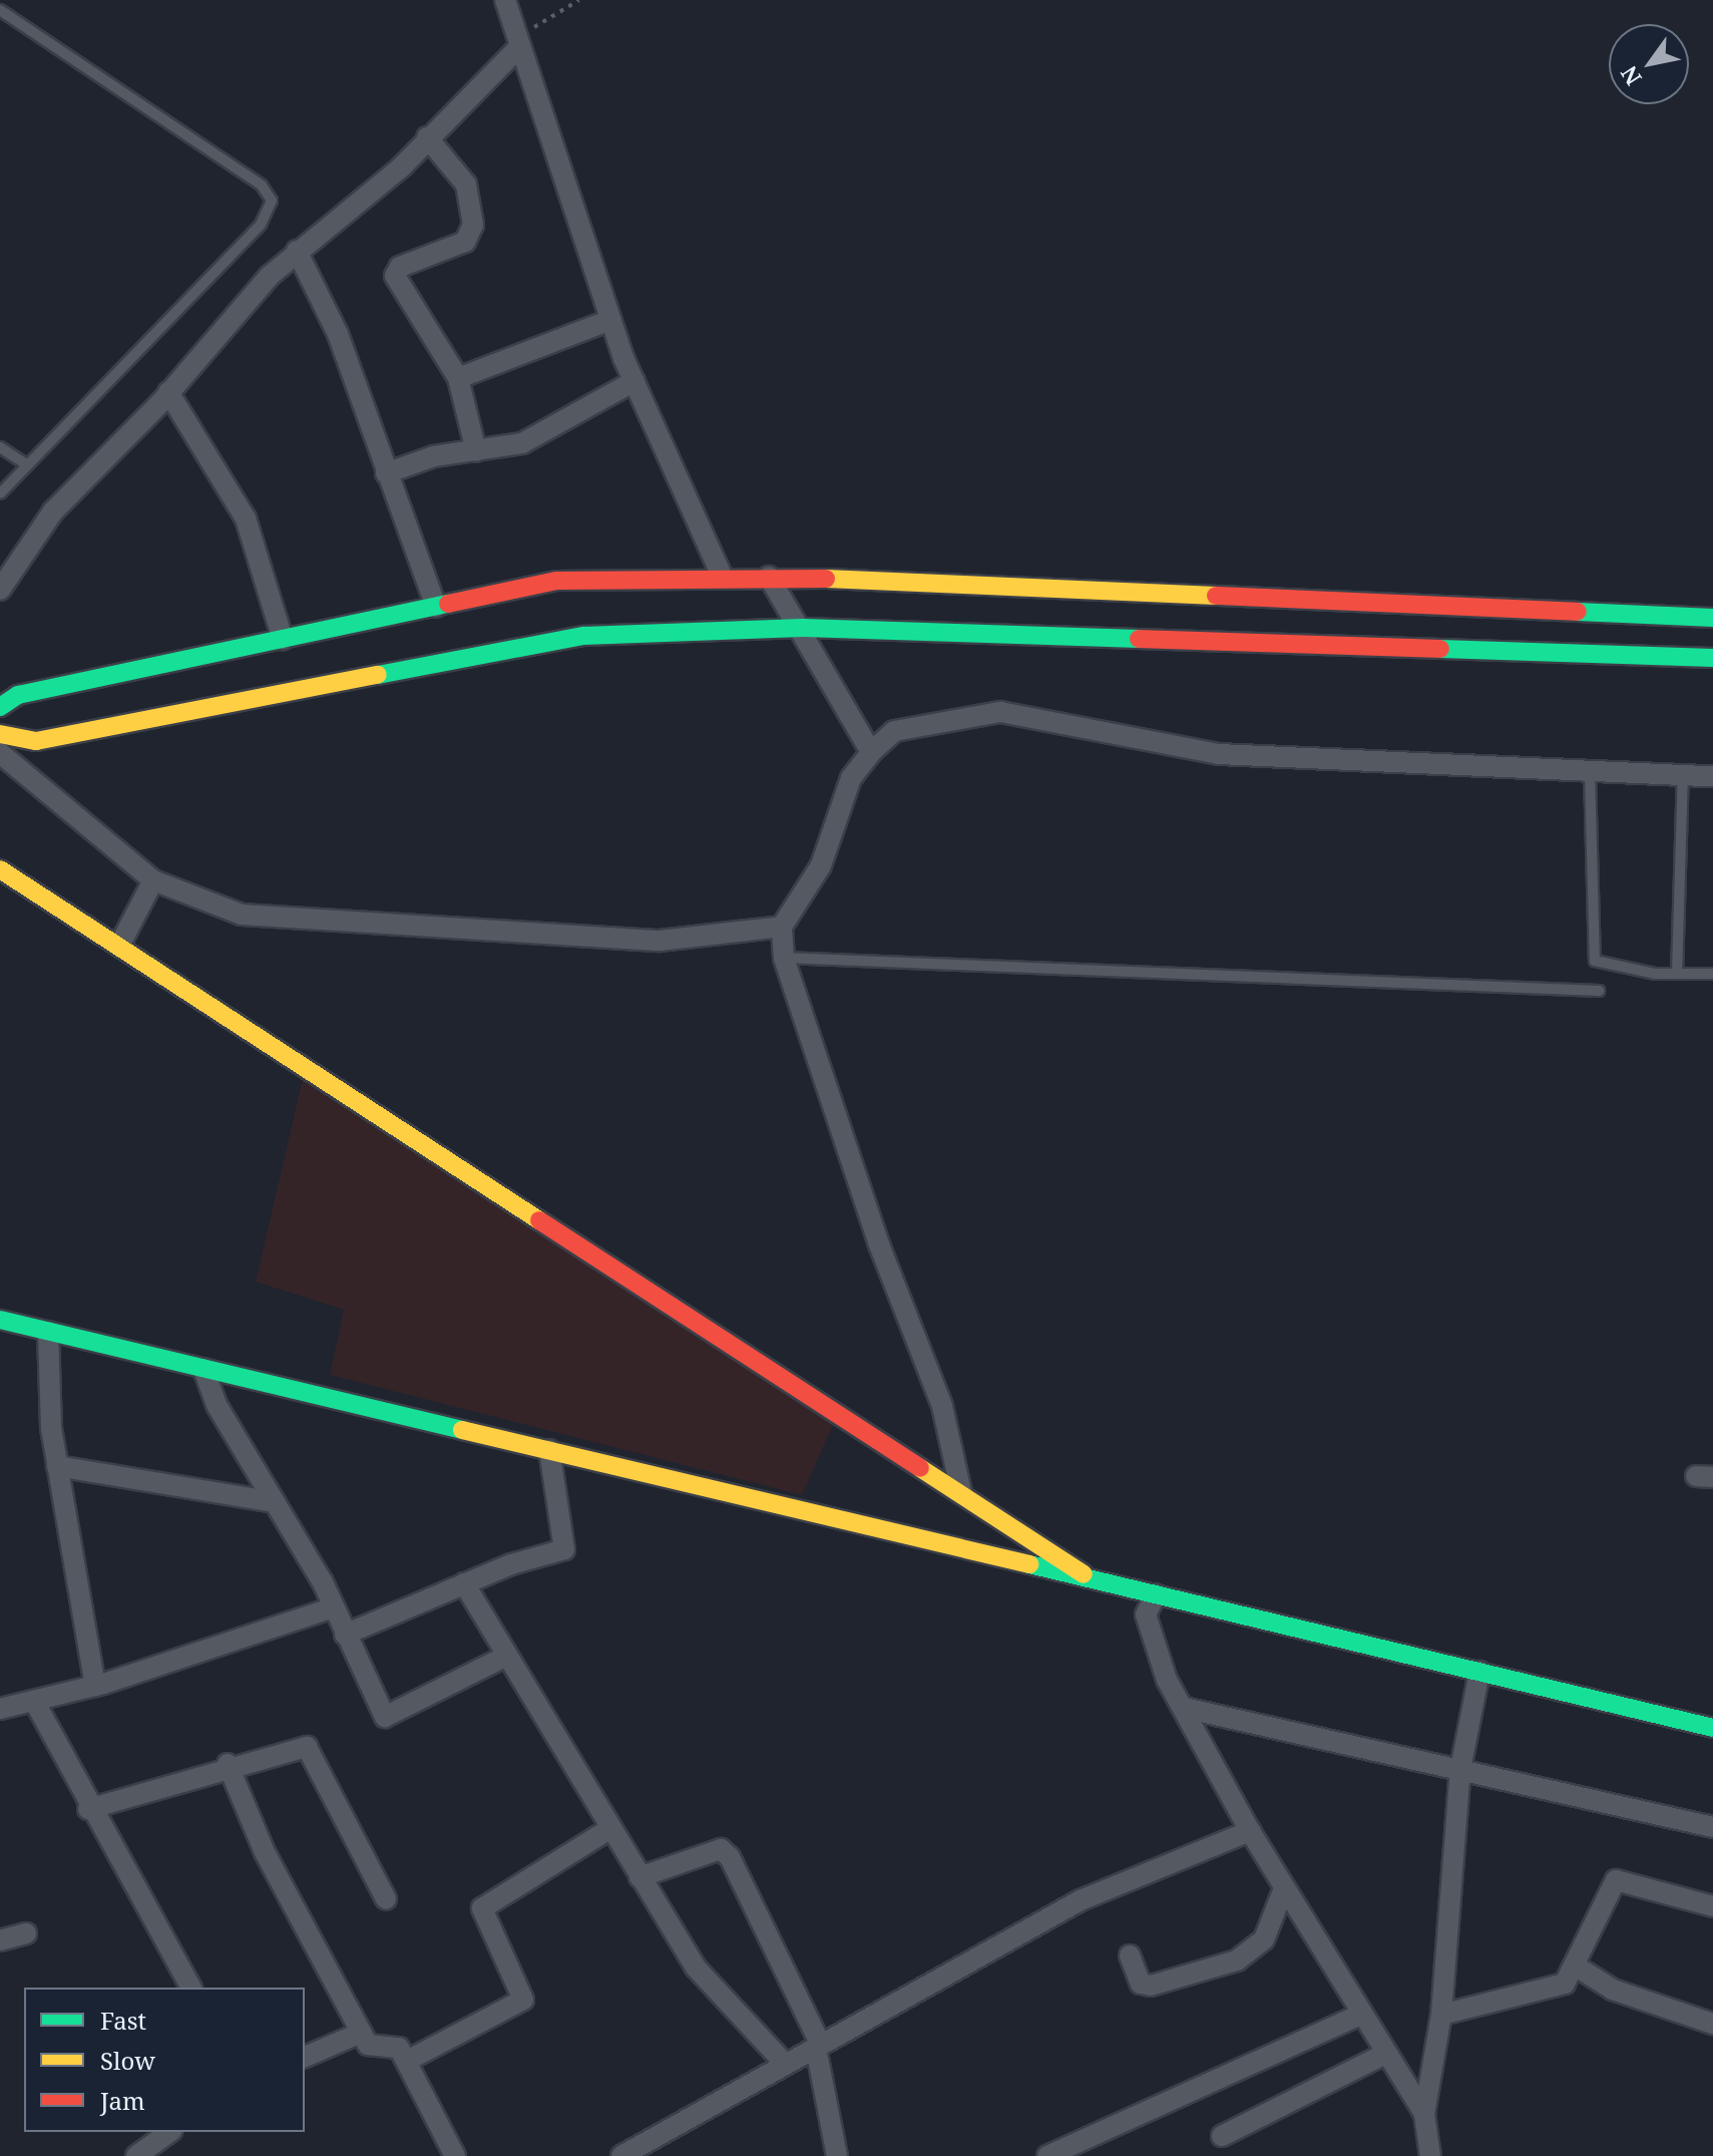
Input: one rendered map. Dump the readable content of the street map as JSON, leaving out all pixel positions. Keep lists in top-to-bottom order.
{
  "legend": ["Fast", "Slow", "Jam"],
  "north": "bottom left"
}
